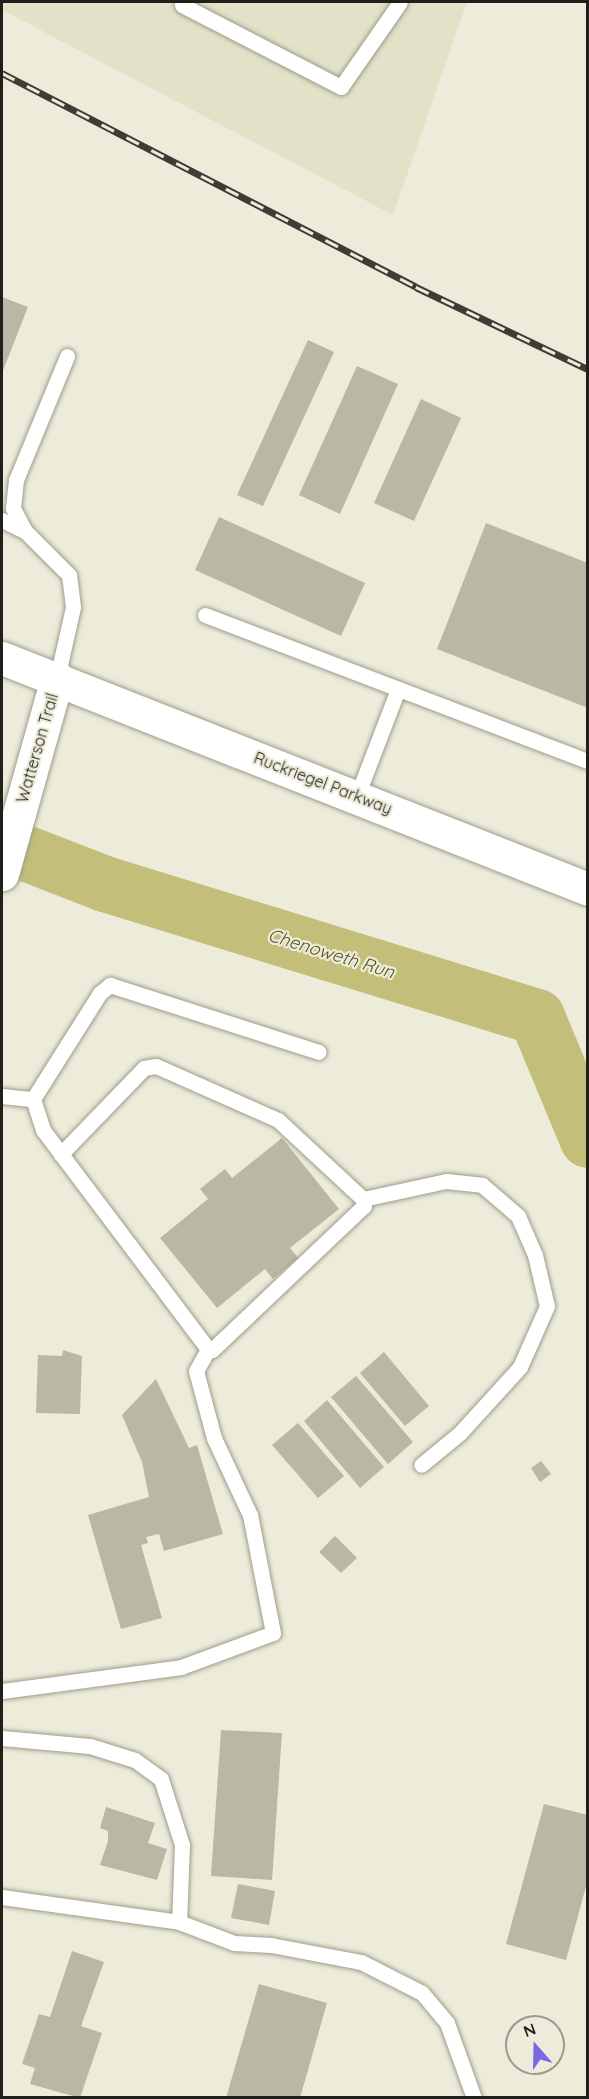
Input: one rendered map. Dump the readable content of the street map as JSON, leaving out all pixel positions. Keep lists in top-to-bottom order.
{
  "streets": {
    "main road": ["Watterson Trail", "Ruckriegel Parkway"]
  },
  "crossings": [
    ["Watterson Trail", "Ruckriegel Parkway"]
  ],
  "water": ["Chenoweth Run"],
  "north": "top"
}
